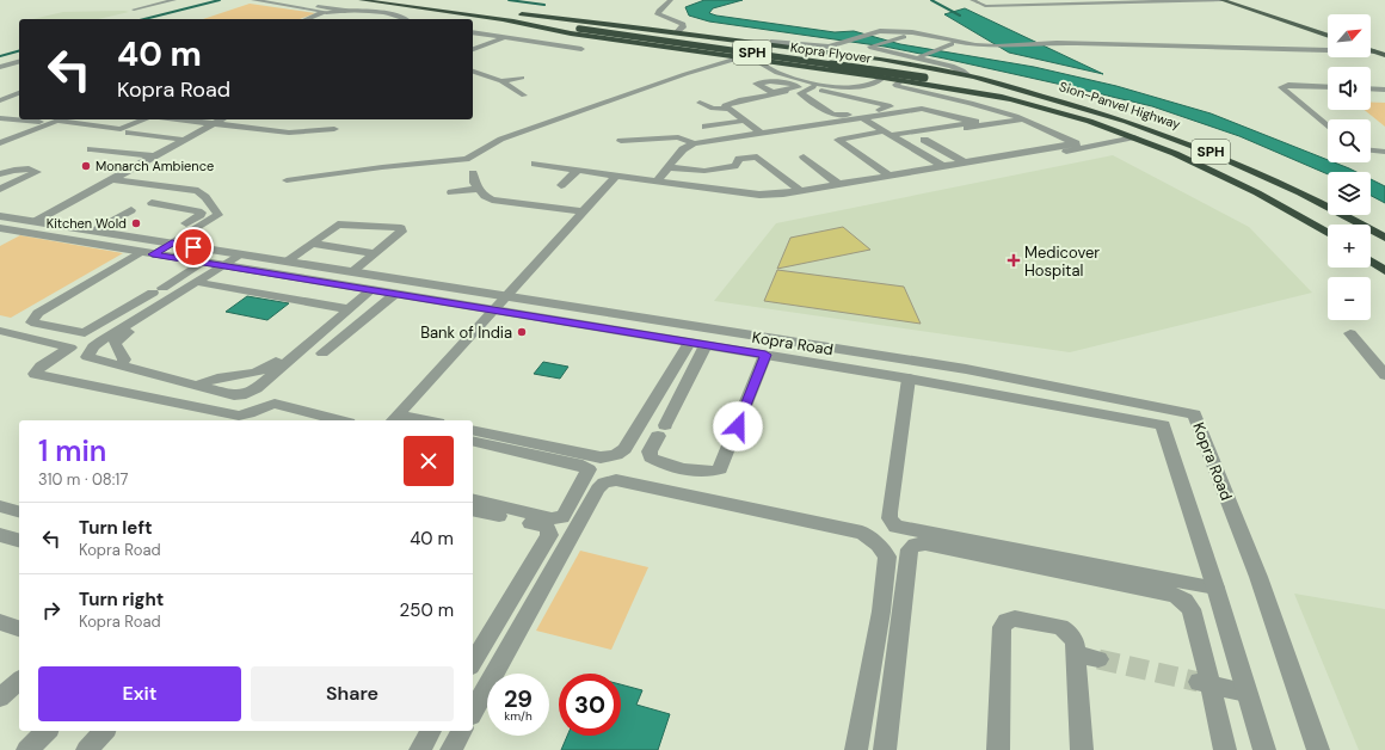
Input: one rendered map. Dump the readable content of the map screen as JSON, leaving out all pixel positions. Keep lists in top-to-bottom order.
{
  "streets": {
    "highway": ["SPH", "Kopra Flyover", "Sion-Panvel Highway"],
    "street": ["Kopra Road"]
  },
  "crossings": [
    ["SPH", "Kopra Flyover"],
    ["Kopra Flyover", "Sion-Panvel Highway"]
  ],
  "places": {
    "other": ["Monarch Ambience", "Kitchen Wold", "Bank of India"],
    "health": ["Medicover Hospital"]
  },
  "north": "top right",
  "page": {
    "map_buttons": ["+", "−"],
    "turn": ["40 m", "Kopra Road"],
    "heading": ["1 min", "310 m · 08:17"],
    "list": [
      {
        "name": "Turn left",
        "note": "Kopra Road",
        "value": "40 m"
      },
      {
        "name": "Turn right",
        "note": "Kopra Road",
        "value": "250 m"
      }
    ],
    "buttons": ["Exit", "Share"],
    "speed": "29 km/h",
    "limit": "30"
  }
}
